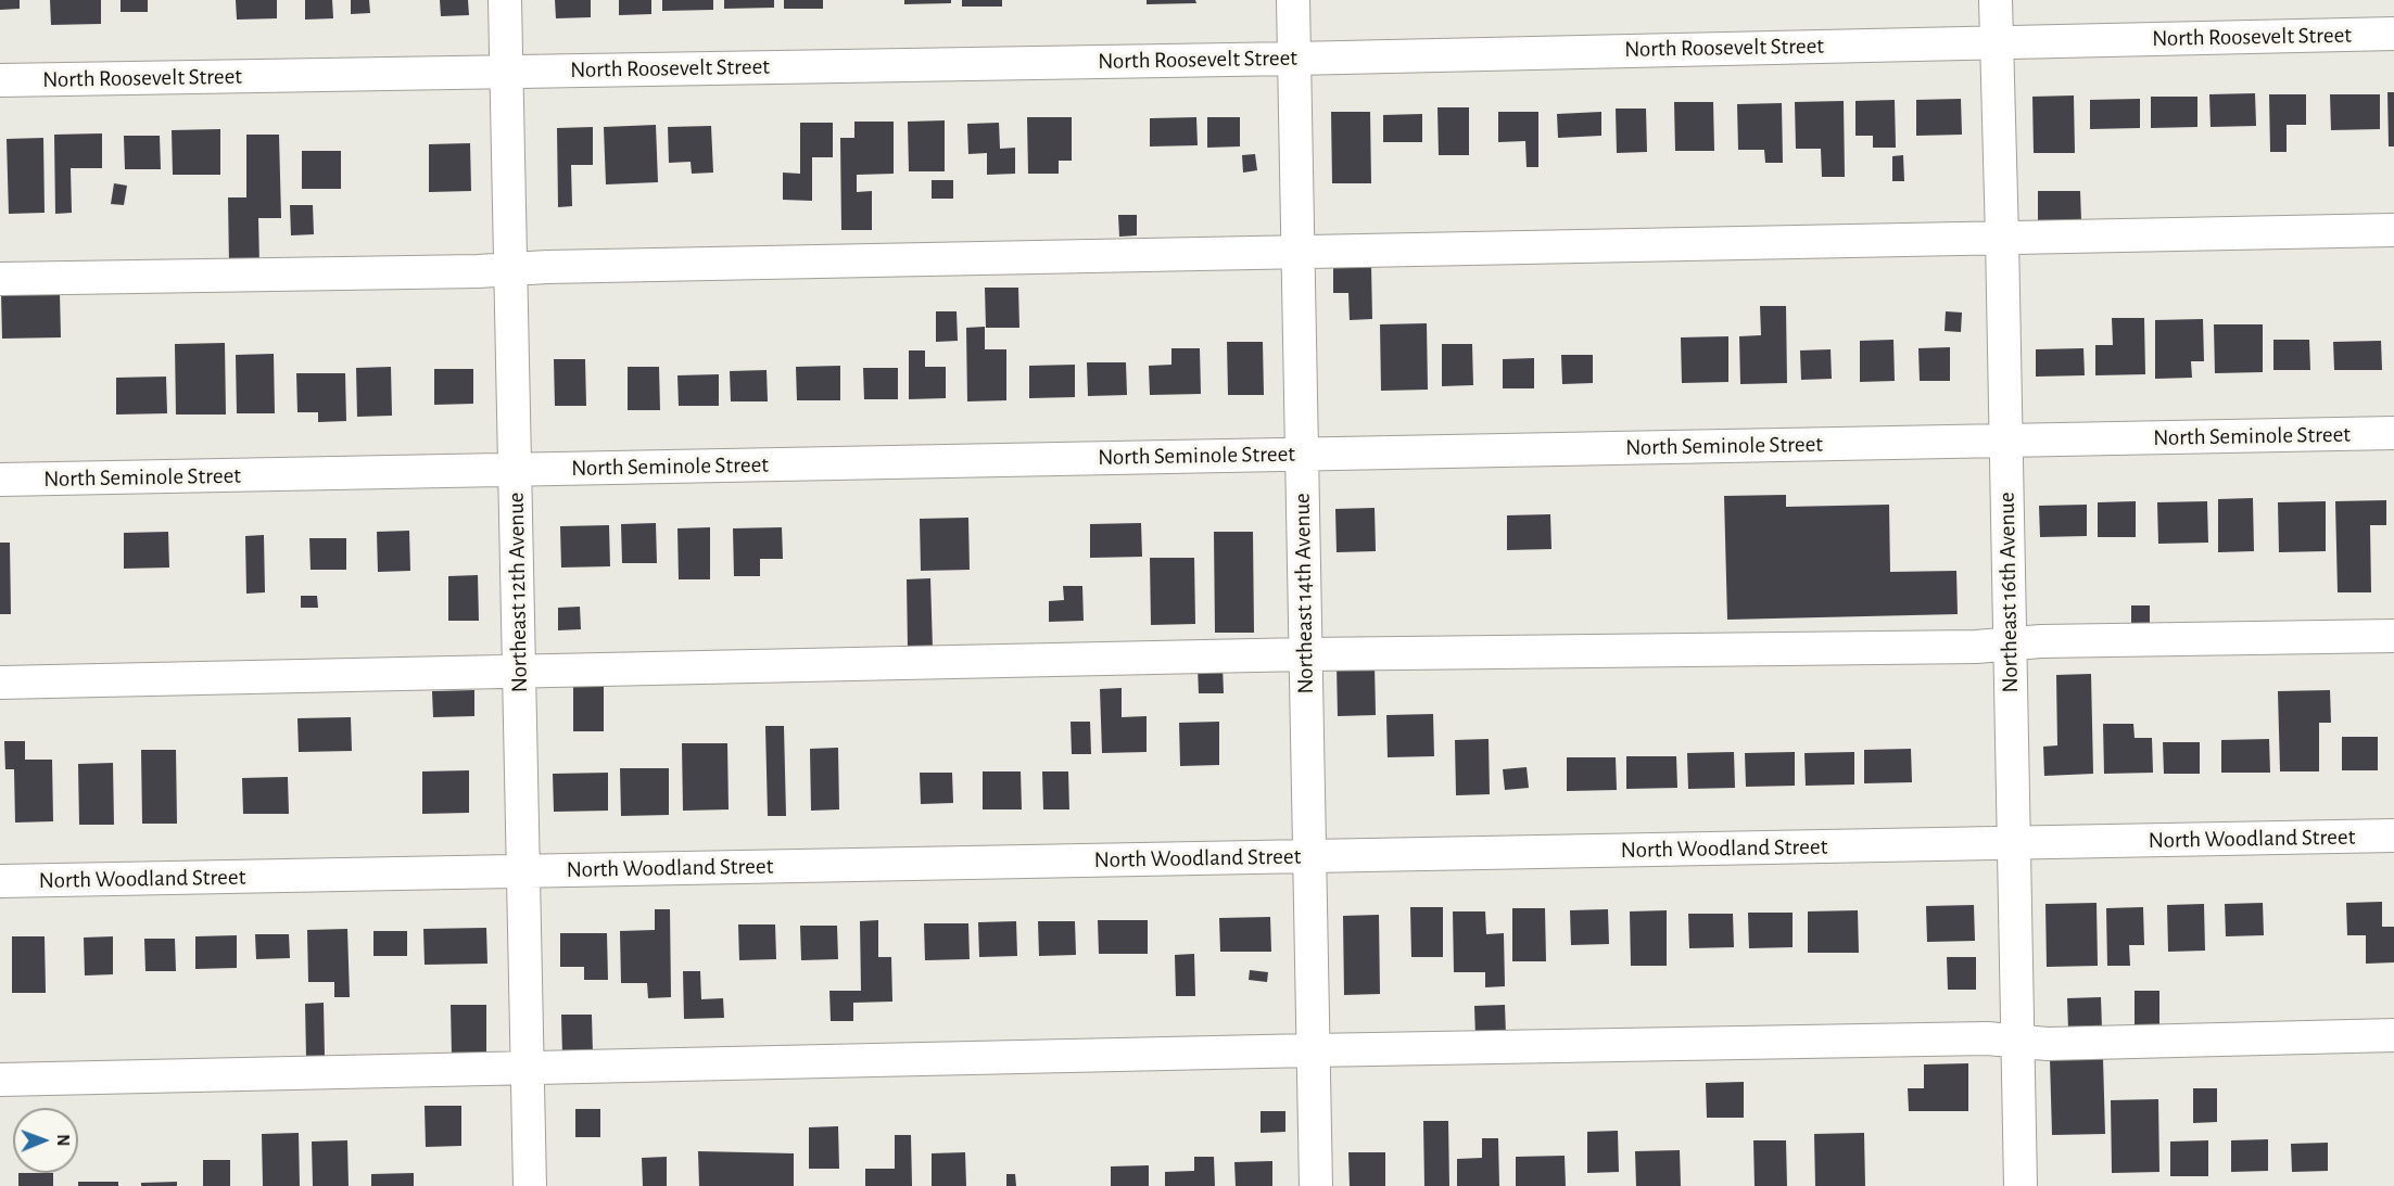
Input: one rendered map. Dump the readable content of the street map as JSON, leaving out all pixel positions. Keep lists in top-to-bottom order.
{
  "streets": {
    "street": [
      "North Roosevelt Street",
      "North Seminole Street",
      "Northeast 12th Avenue",
      "Northeast 16th Avenue",
      "Northeast 14th Avenue",
      "North Woodland Street"
    ]
  },
  "crossings": [
    ["North Roosevelt Street", "Northeast 12th Avenue"],
    ["North Roosevelt Street", "Northeast 16th Avenue"],
    ["North Roosevelt Street", "Northeast 14th Avenue"],
    ["North Seminole Street", "Northeast 12th Avenue"],
    ["North Seminole Street", "Northeast 16th Avenue"],
    ["North Seminole Street", "Northeast 14th Avenue"],
    ["Northeast 12th Avenue", "North Woodland Street"],
    ["Northeast 16th Avenue", "North Woodland Street"],
    ["Northeast 14th Avenue", "North Woodland Street"]
  ],
  "north": "right"
}
